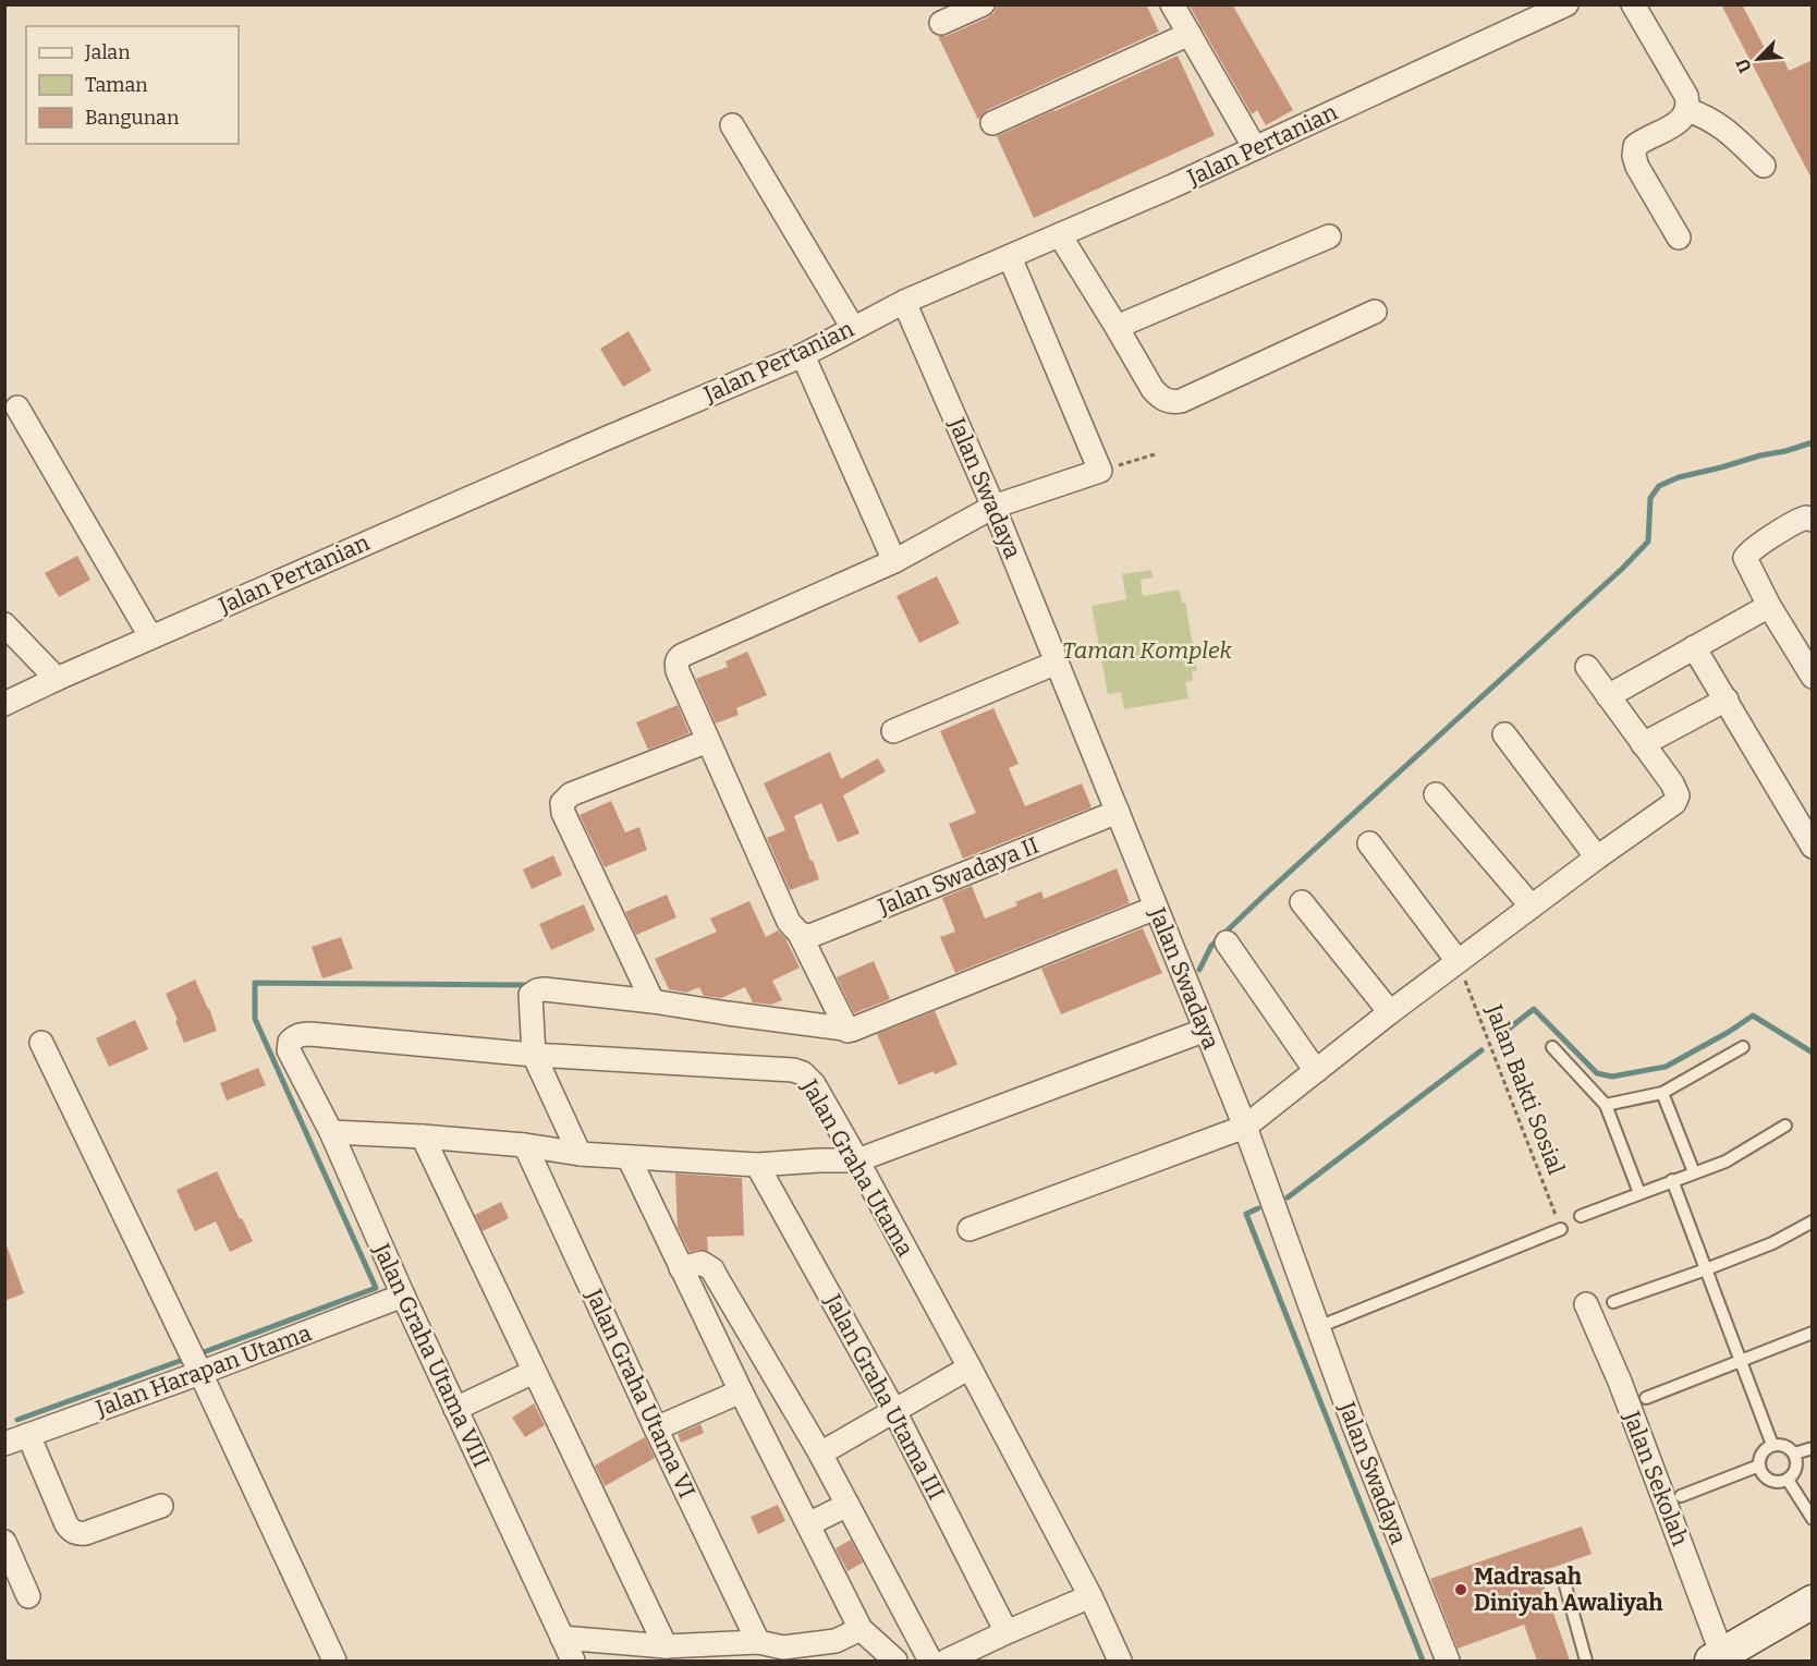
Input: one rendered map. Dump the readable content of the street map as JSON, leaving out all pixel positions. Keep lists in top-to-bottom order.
{
  "streets": {
    "street": [
      "Jalan Pertanian",
      "Jalan Swadaya",
      "Jalan Swadaya II",
      "Jalan Graha Utama",
      "Jalan Graha Utama VIII",
      "Jalan Harapan Utama",
      "Jalan Graha Utama VI",
      "Jalan Graha Utama III",
      "Jalan Sekolah"
    ],
    "path": ["Jalan Bakti Sosial"]
  },
  "crossings": [
    ["Jalan Pertanian", "Jalan Swadaya"],
    ["Jalan Swadaya", "Jalan Swadaya II"],
    ["Jalan Graha Utama", "Jalan Graha Utama VIII"],
    ["Jalan Graha Utama VIII", "Jalan Harapan Utama"]
  ],
  "parks": ["Taman Komplek"],
  "places": ["Madrasah Diniyah Awaliyah"],
  "legend": ["Jalan", "Taman", "Bangunan"],
  "north": "bottom left"
}
